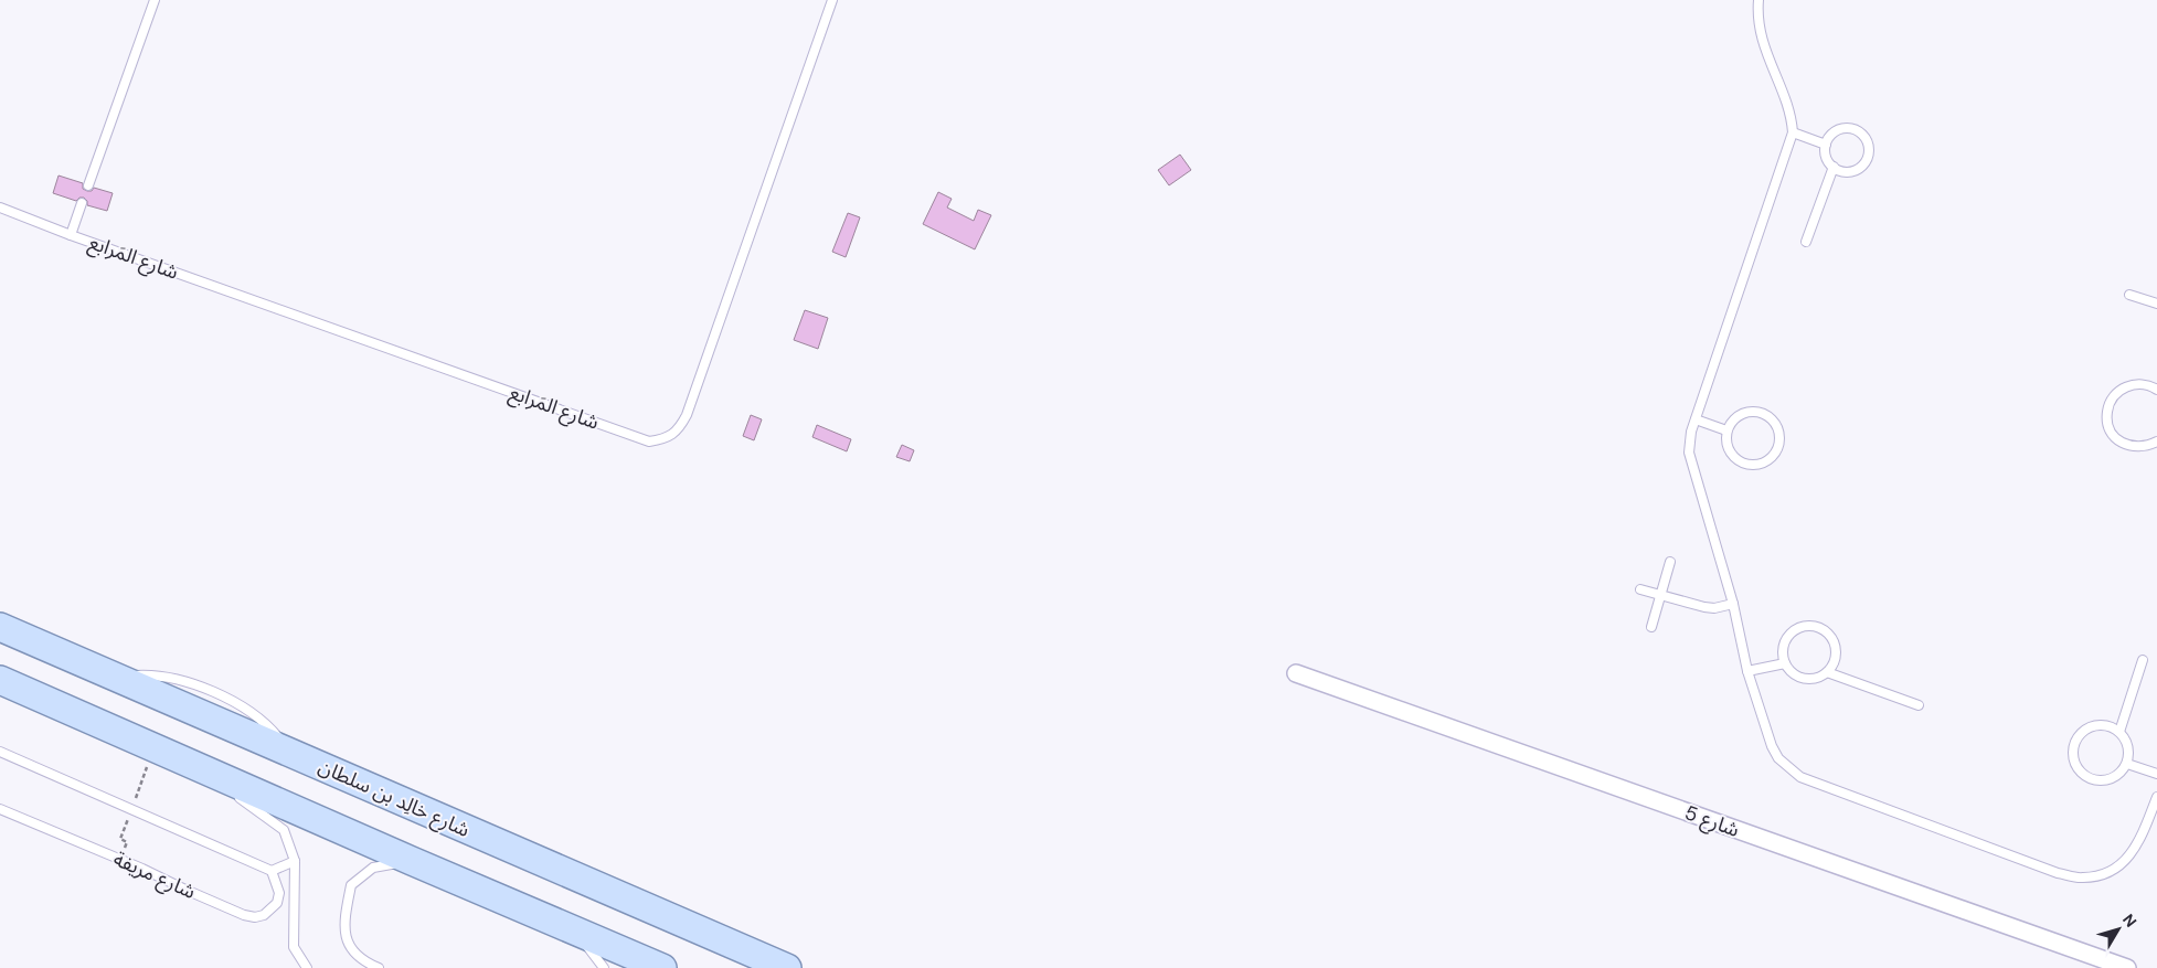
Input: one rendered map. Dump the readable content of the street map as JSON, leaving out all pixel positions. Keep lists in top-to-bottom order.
{
  "streets": {
    "main road": ["شارع خالِد بن سلطان"],
    "street": ["شارع 5"],
    "lane": ["شارع المَرابع", "شارع مريفة"]
  },
  "north": "top right"
}
